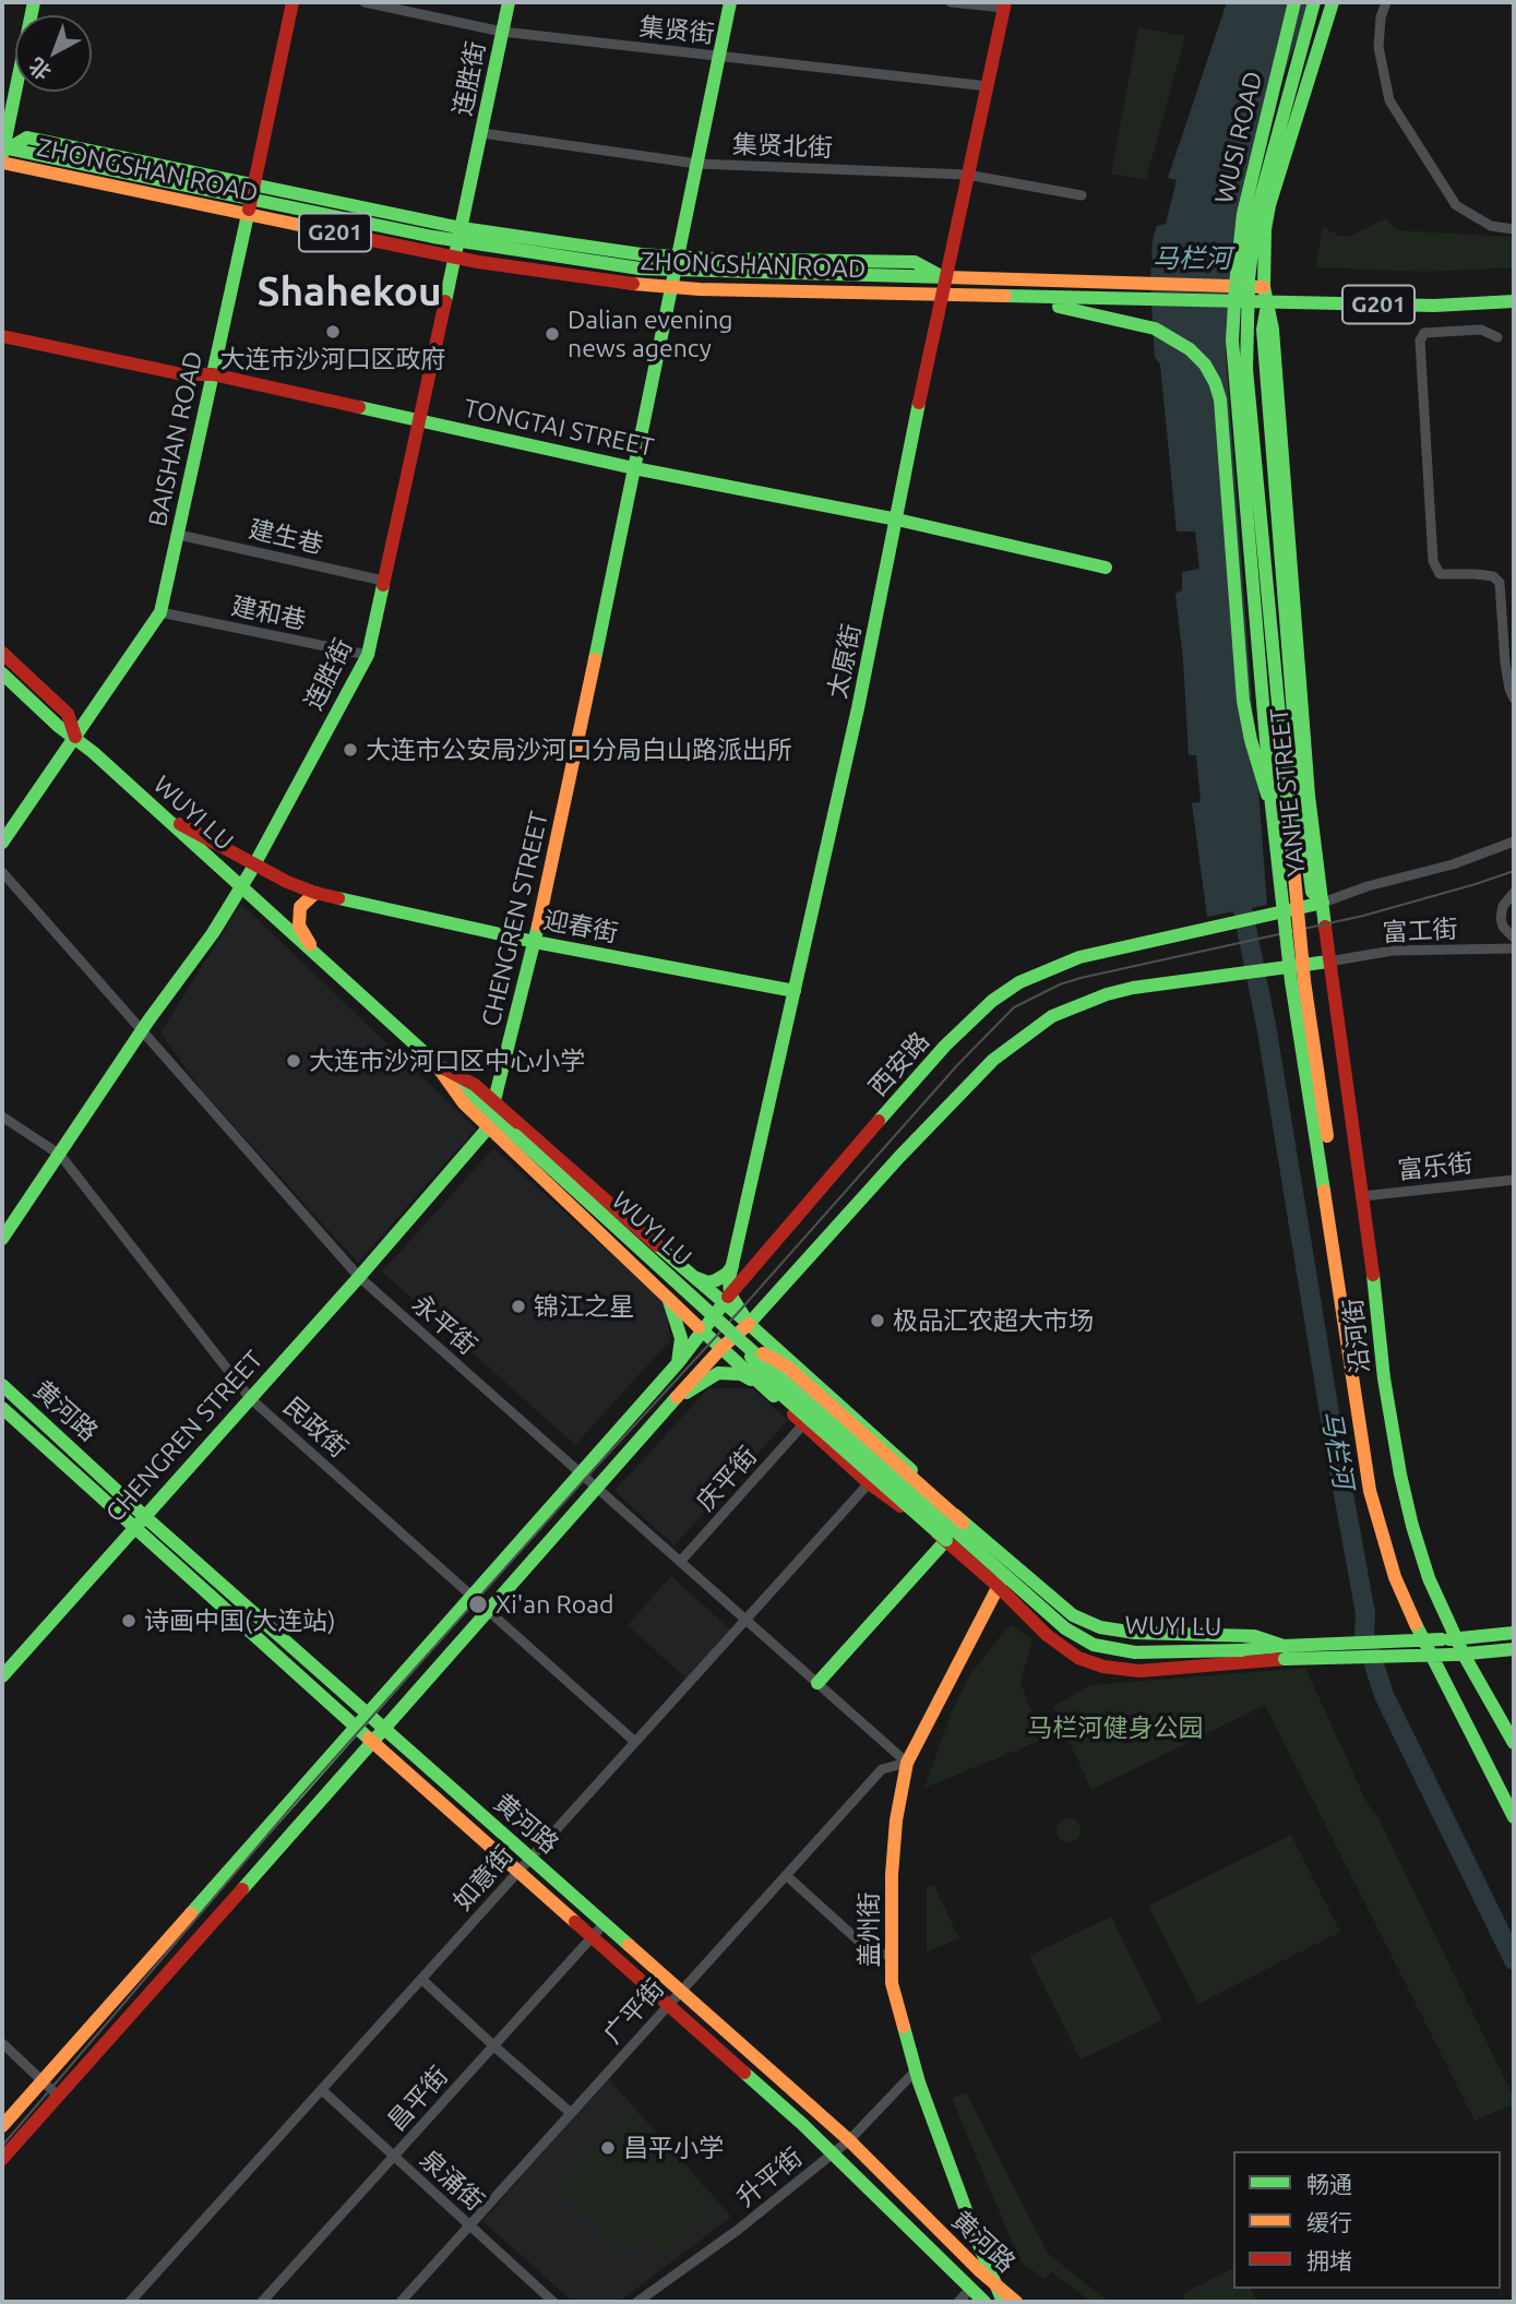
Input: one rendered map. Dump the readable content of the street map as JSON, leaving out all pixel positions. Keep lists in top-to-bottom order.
{
  "streets": {
    "main road": [
      "连胜街",
      "ZHONGSHAN ROAD",
      "G201",
      "TONGTAI STREET",
      "BAISHAN ROAD",
      "太原街",
      "YANHE STREET",
      "WUYI LU",
      "CHENGREN STREET",
      "迎春街",
      "西安路",
      "沿河街",
      "黄河路",
      "盖州街"
    ],
    "street": [
      "集贤街",
      "集贤北街",
      "建生巷",
      "建和巷",
      "富工街",
      "富乐街",
      "永平街",
      "民政街",
      "庆平街",
      "如意街",
      "广平街",
      "昌平街",
      "升平街",
      "泉涌街"
    ]
  },
  "crossings": [
    ["集贤街", "连胜街"],
    ["集贤街", "太原街"],
    ["集贤街", "CHENGREN STREET"],
    ["连胜街", "集贤北街"],
    ["连胜街", "ZHONGSHAN ROAD"],
    ["连胜街", "TONGTAI STREET"],
    ["连胜街", "建生巷"],
    ["连胜街", "建和巷"],
    ["连胜街", "WUYI LU"],
    ["连胜街", "迎春街"],
    ["连胜街", "永平街"],
    ["连胜街", "民政街"],
    ["集贤北街", "太原街"],
    ["集贤北街", "CHENGREN STREET"],
    ["ZHONGSHAN ROAD", "BAISHAN ROAD"],
    ["ZHONGSHAN ROAD", "太原街"],
    ["ZHONGSHAN ROAD", "YANHE STREET"],
    ["ZHONGSHAN ROAD", "CHENGREN STREET"],
    ["TONGTAI STREET", "BAISHAN ROAD"],
    ["TONGTAI STREET", "太原街"],
    ["TONGTAI STREET", "CHENGREN STREET"],
    ["BAISHAN ROAD", "建生巷"],
    ["BAISHAN ROAD", "建和巷"],
    ["BAISHAN ROAD", "WUYI LU"],
    ["太原街", "迎春街"],
    ["太原街", "西安路"],
    ["YANHE STREET", "西安路"],
    ["YANHE STREET", "沿河街"],
    ["WUYI LU", "CHENGREN STREET"],
    ["WUYI LU", "迎春街"],
    ["CHENGREN STREET", "迎春街"],
    ["CHENGREN STREET", "永平街"],
    ["CHENGREN STREET", "黄河路"],
    ["CHENGREN STREET", "民政街"],
    ["富工街", "沿河街"],
    ["西安路", "沿河街"],
    ["富乐街", "沿河街"],
    ["永平街", "庆平街"],
    ["永平街", "如意街"],
    ["永平街", "盖州街"],
    ["永平街", "广平街"],
    ["黄河路", "如意街"],
    ["黄河路", "盖州街"],
    ["黄河路", "广平街"],
    ["黄河路", "昌平街"],
    ["黄河路", "升平街"],
    ["民政街", "如意街"],
    ["如意街", "泉涌街"],
    ["盖州街", "广平街"],
    ["盖州街", "升平街"],
    ["广平街", "泉涌街"],
    ["昌平街", "泉涌街"]
  ],
  "districts": ["Shahekou"],
  "water": ["马栏河"],
  "parks": ["马栏河健身公园"],
  "places": [
    "大连市沙河口区政府",
    "Dalian evening news agency",
    "大连市公安局沙河口分局白山路派出所",
    "大连市沙河口区中心小学",
    "锦江之星",
    "极品汇农超大市场",
    "Xi'an Road",
    "诗画中国(大连站)",
    "昌平小学"
  ],
  "legend": ["畅通", "缓行", "拥堵"],
  "north": "bottom left"
}
